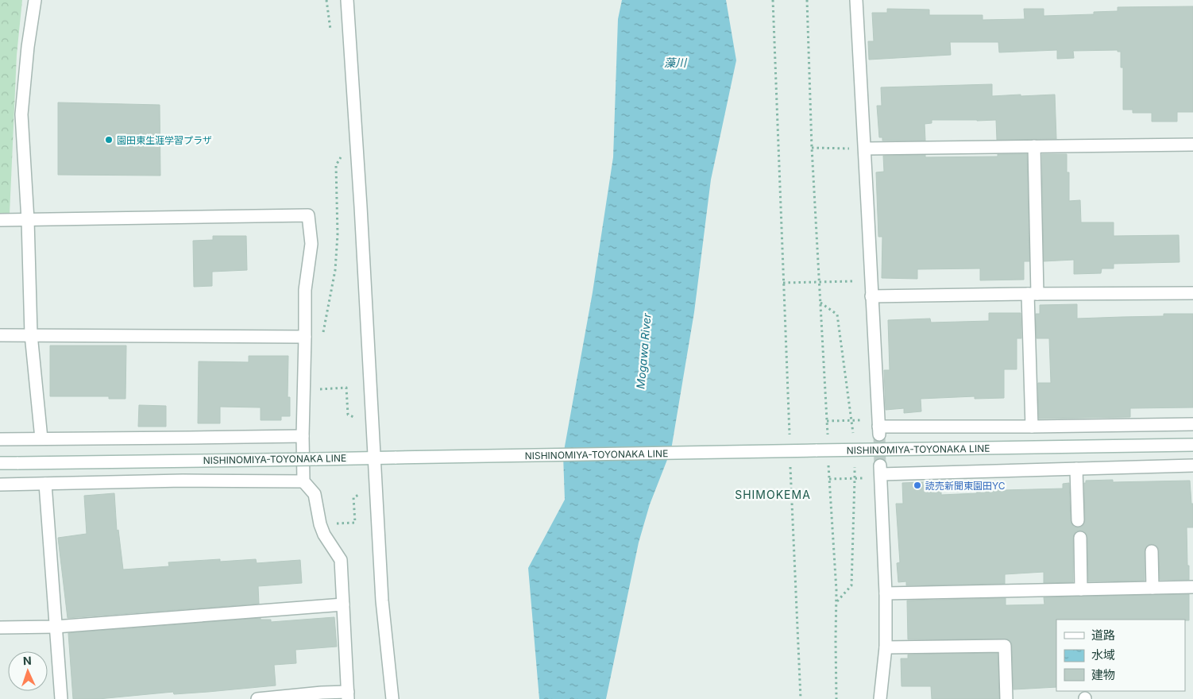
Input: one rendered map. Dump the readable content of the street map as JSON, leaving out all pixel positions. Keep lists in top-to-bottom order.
{
  "streets": {
    "street": ["NISHINOMIYA-TOYONAKA LINE"]
  },
  "districts": ["SHIMOKEMA"],
  "water": ["藻川", "Mogawa River"],
  "places": ["園田東生涯学習プラザ", "読売新聞東園田YC"],
  "legend": ["道路", "水域", "建物"],
  "north": "top"
}
